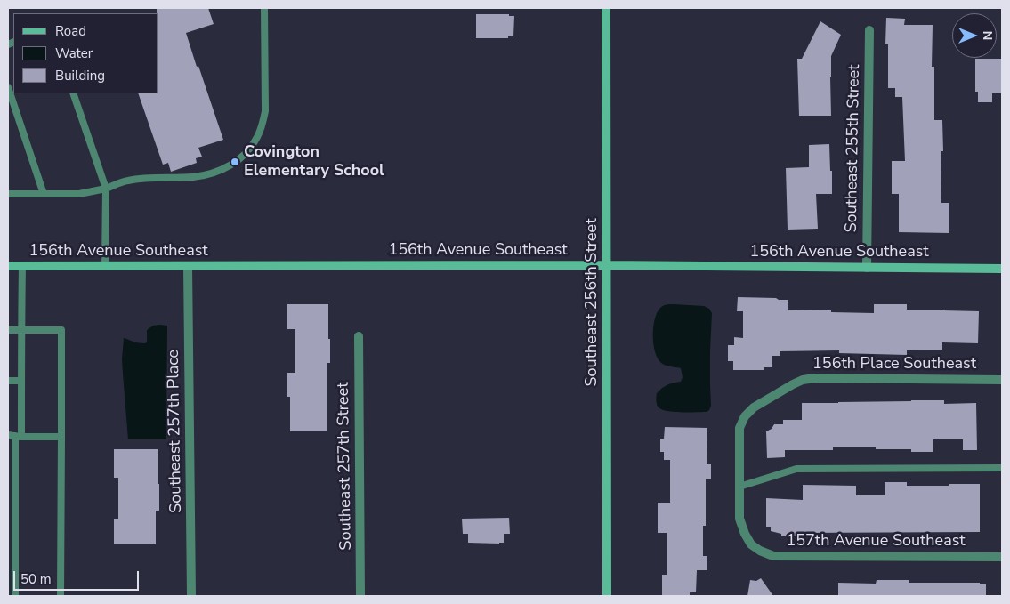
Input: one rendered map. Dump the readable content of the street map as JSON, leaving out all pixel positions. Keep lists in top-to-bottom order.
{
  "streets": {
    "street": [
      "Southeast 255th Street",
      "156th Avenue Southeast",
      "Southeast 256th Street",
      "156th Place Southeast",
      "Southeast 257th Place",
      "Southeast 257th Street",
      "157th Avenue Southeast"
    ]
  },
  "crossings": [
    ["Southeast 255th Street", "156th Avenue Southeast"],
    ["156th Avenue Southeast", "Southeast 256th Street"],
    ["156th Avenue Southeast", "Southeast 257th Place"],
    ["156th Place Southeast", "157th Avenue Southeast"]
  ],
  "places": ["Covington Elementary School"],
  "legend": ["Road", "Water", "Building"],
  "scale_bar": "50 m",
  "north": "right"
}
